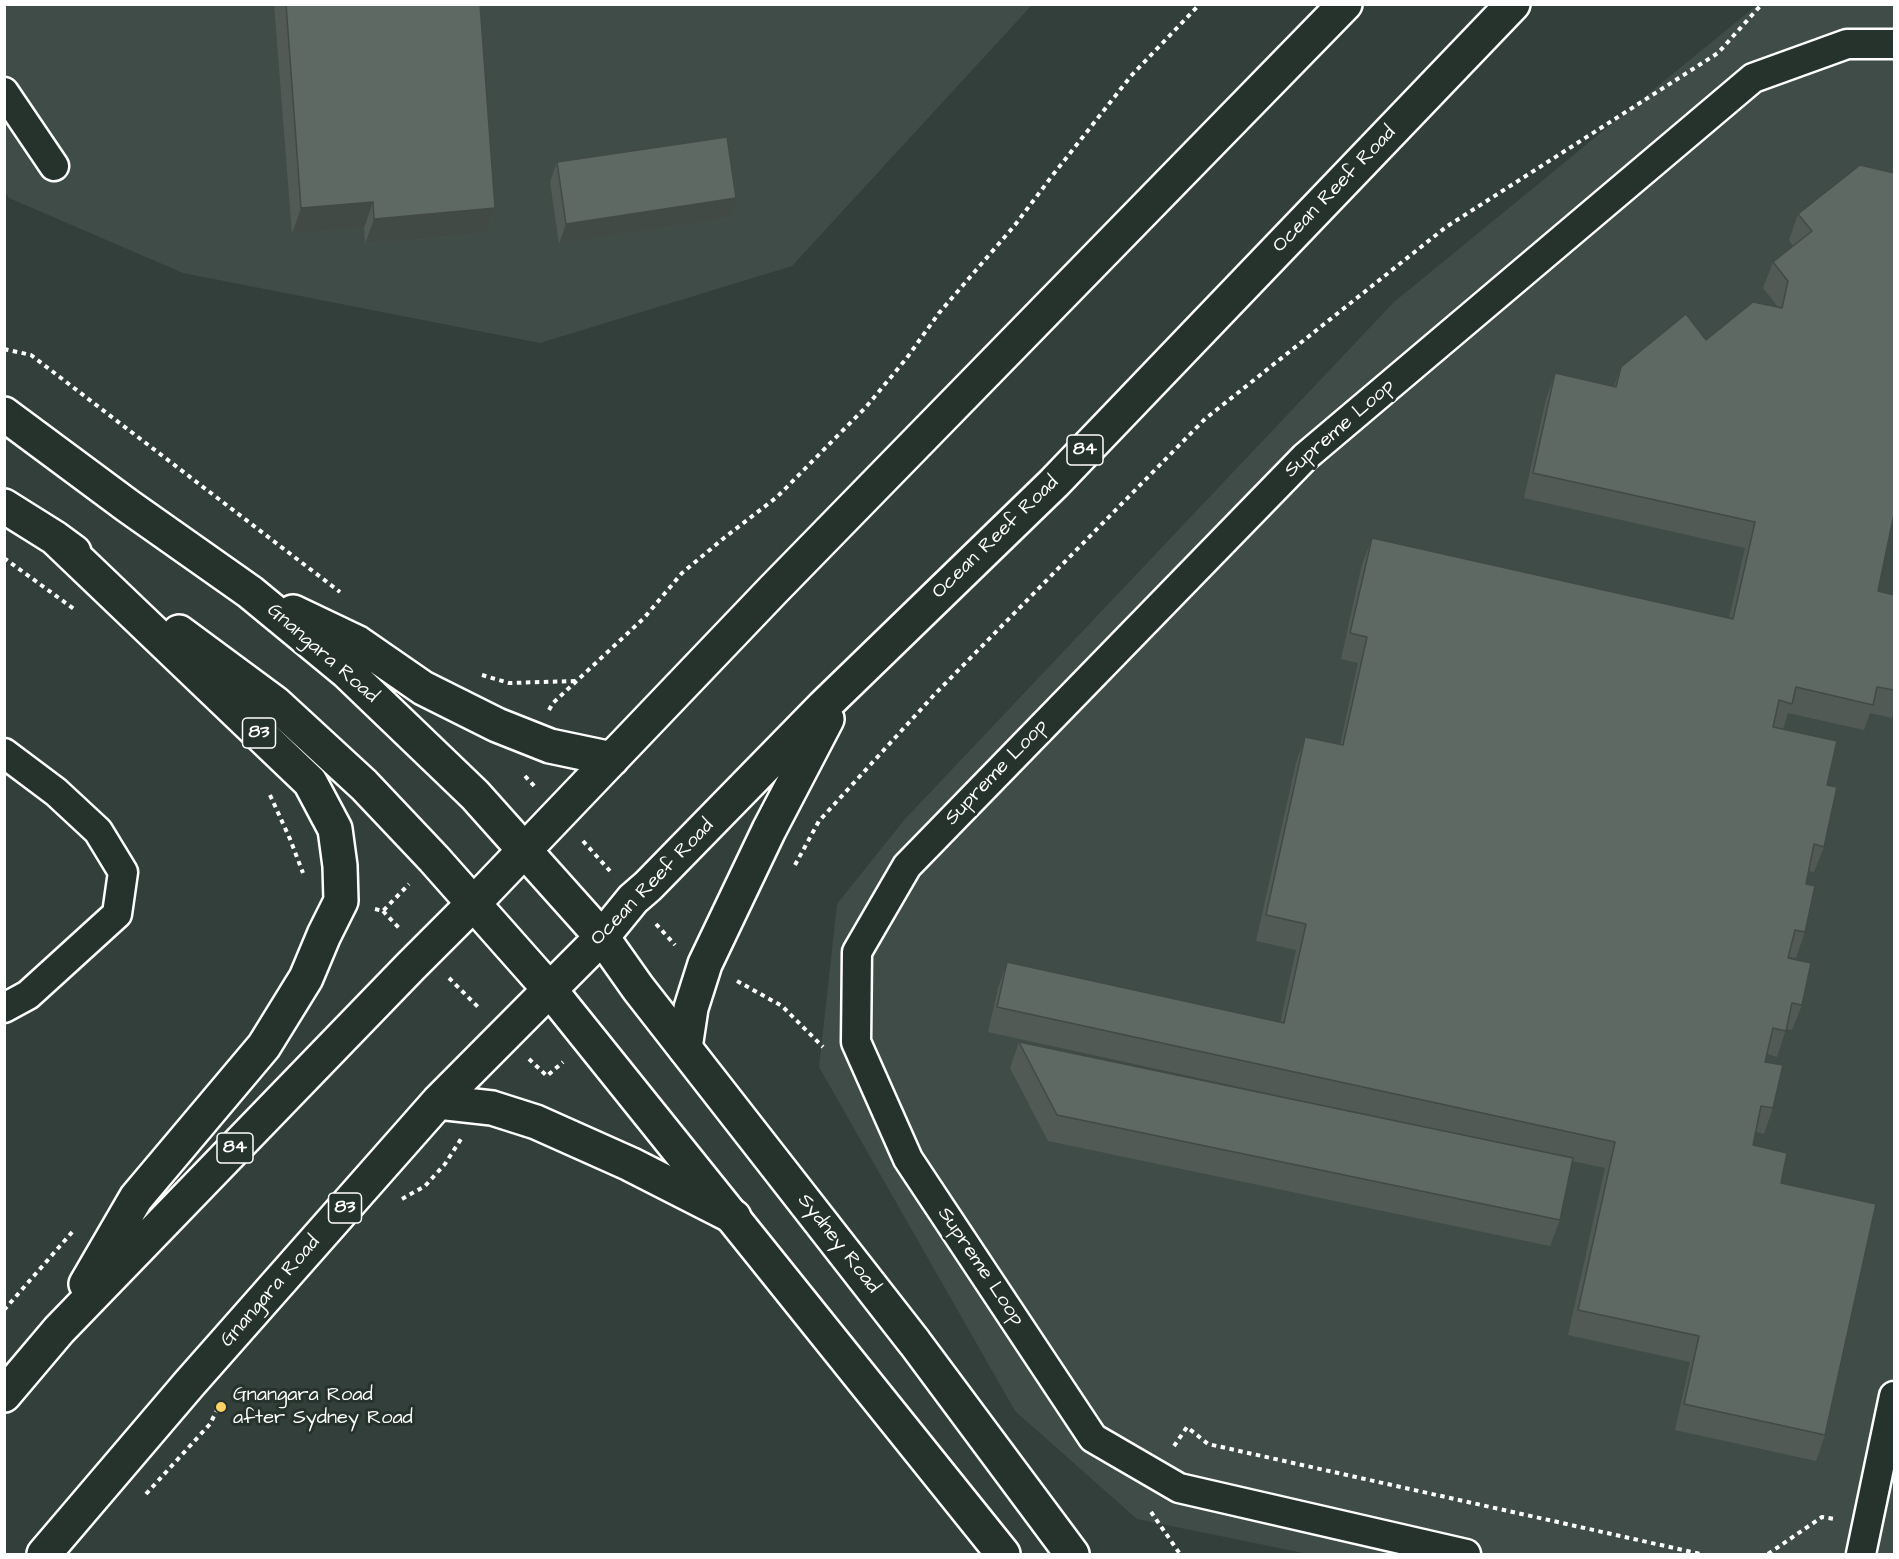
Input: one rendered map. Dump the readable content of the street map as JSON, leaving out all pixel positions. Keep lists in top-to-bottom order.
{
  "streets": {
    "main road": [
      "Ocean Reef Road",
      "84",
      "Gnangara Road",
      "83",
      "Sydney Road"
    ],
    "street": ["Supreme Loop"]
  },
  "crossings": [
    ["Ocean Reef Road", "Gnangara Road"],
    ["Ocean Reef Road", "Sydney Road"],
    ["84", "Gnangara Road"],
    ["84", "83"],
    ["Gnangara Road", "Sydney Road"]
  ],
  "places": ["Gnangara Road after Sydney Road"]
}
